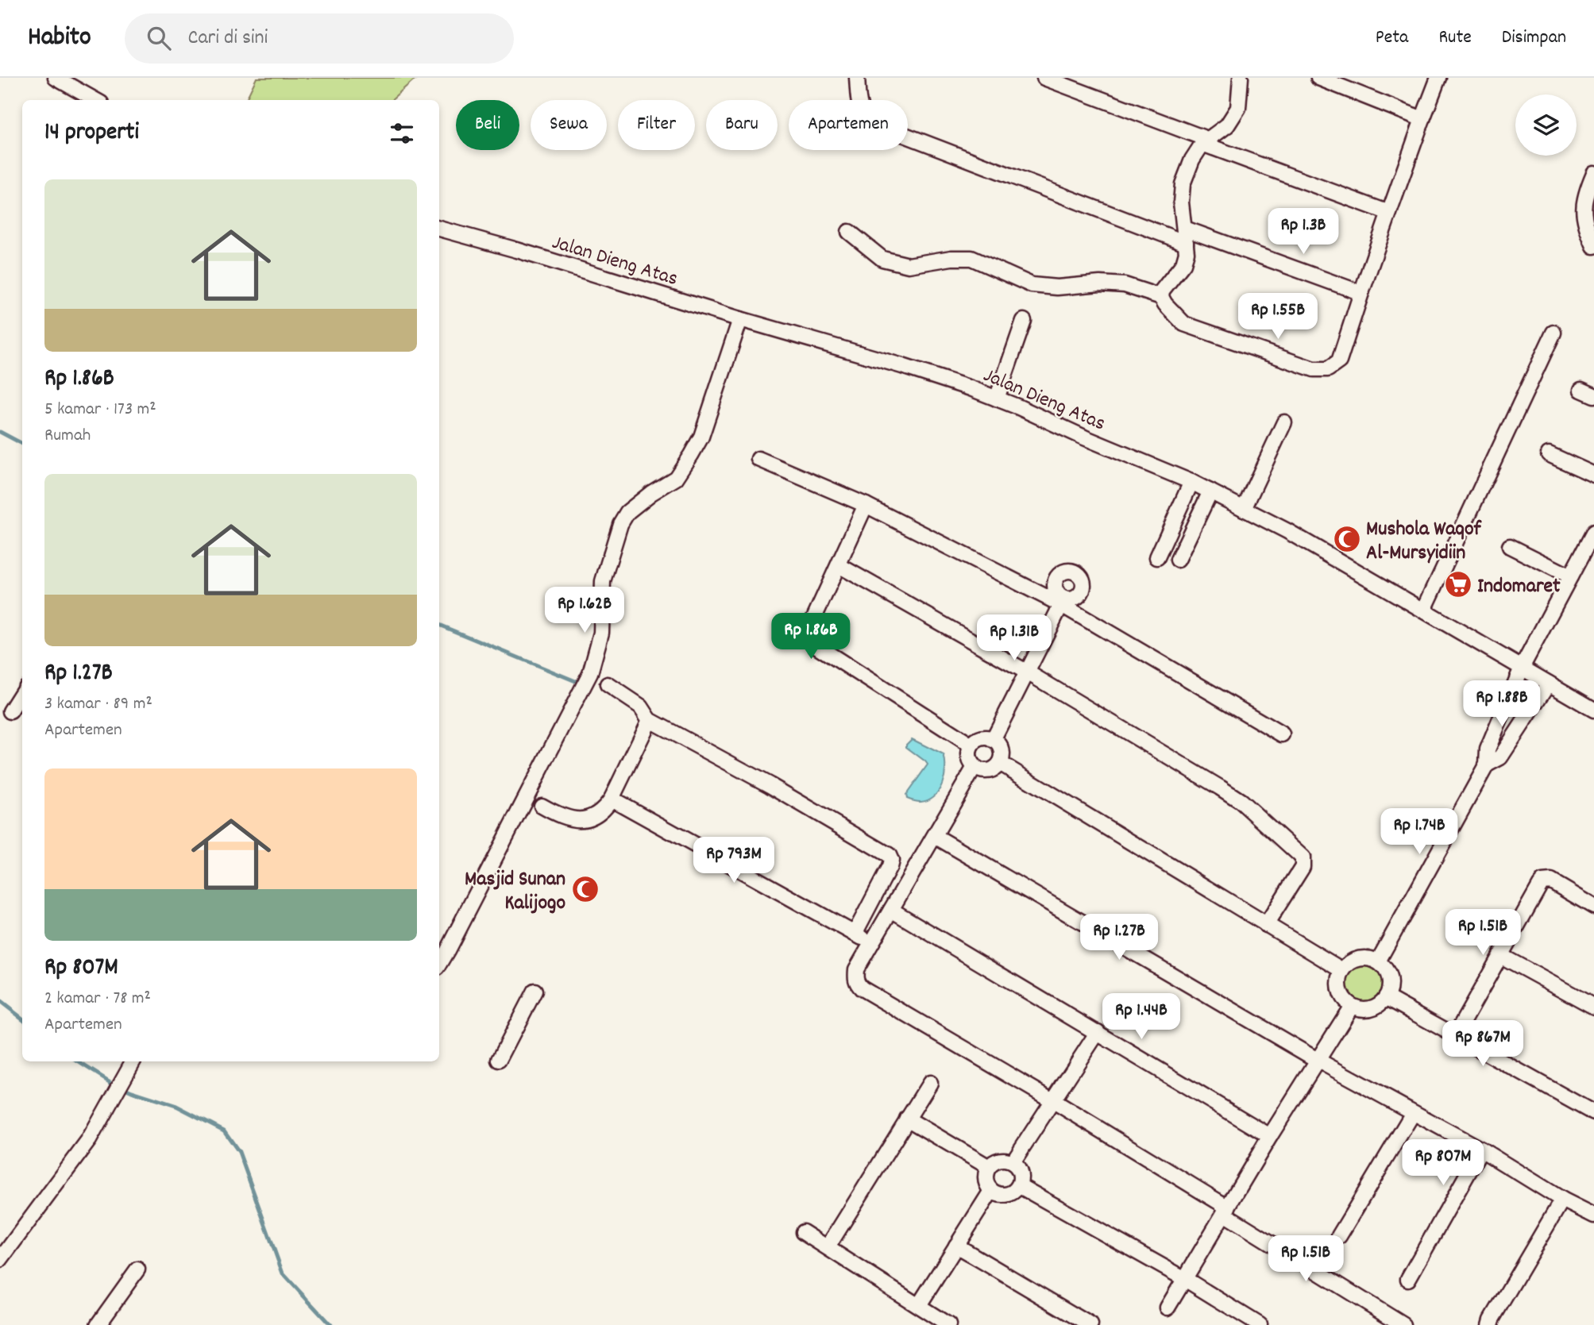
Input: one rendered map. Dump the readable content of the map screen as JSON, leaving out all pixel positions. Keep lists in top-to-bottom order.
{
  "streets": {
    "street": ["Jalan Dieng Atas"]
  },
  "places": {
    "mosque": ["Mushola Waqof Al-Mursyidiin", "Masjid Sunan Kalijogo"],
    "supermarket": ["Indomaret"]
  },
  "page": {
    "header": "Habito",
    "search": "Cari di sini",
    "nav": ["Peta", "Rute", "Disimpan"],
    "chip": [
      "Beli",
      "Sewa",
      "Filter",
      "Baru",
      "Apartemen"
    ],
    "heading": "14 properti",
    "list": [
      {
        "name": "Rp 1.86B",
        "note": "5 kamar · 173 m² · Rumah"
      },
      {
        "name": "Rp 1.27B",
        "note": "3 kamar · 89 m² · Apartemen"
      },
      {
        "name": "Rp 807M",
        "note": "2 kamar · 78 m² · Apartemen"
      }
    ],
    "price": [
      "Rp 1.3B",
      "Rp 1.55B",
      "Rp 1.62B",
      "Rp 1.86B",
      "Rp 1.31B",
      "Rp 1.88B",
      "Rp 1.74B",
      "Rp 793M",
      "Rp 1.51B",
      "Rp 1.27B",
      "Rp 1.44B",
      "Rp 867M",
      "Rp 807M",
      "Rp 1.51B"
    ]
  }
}
